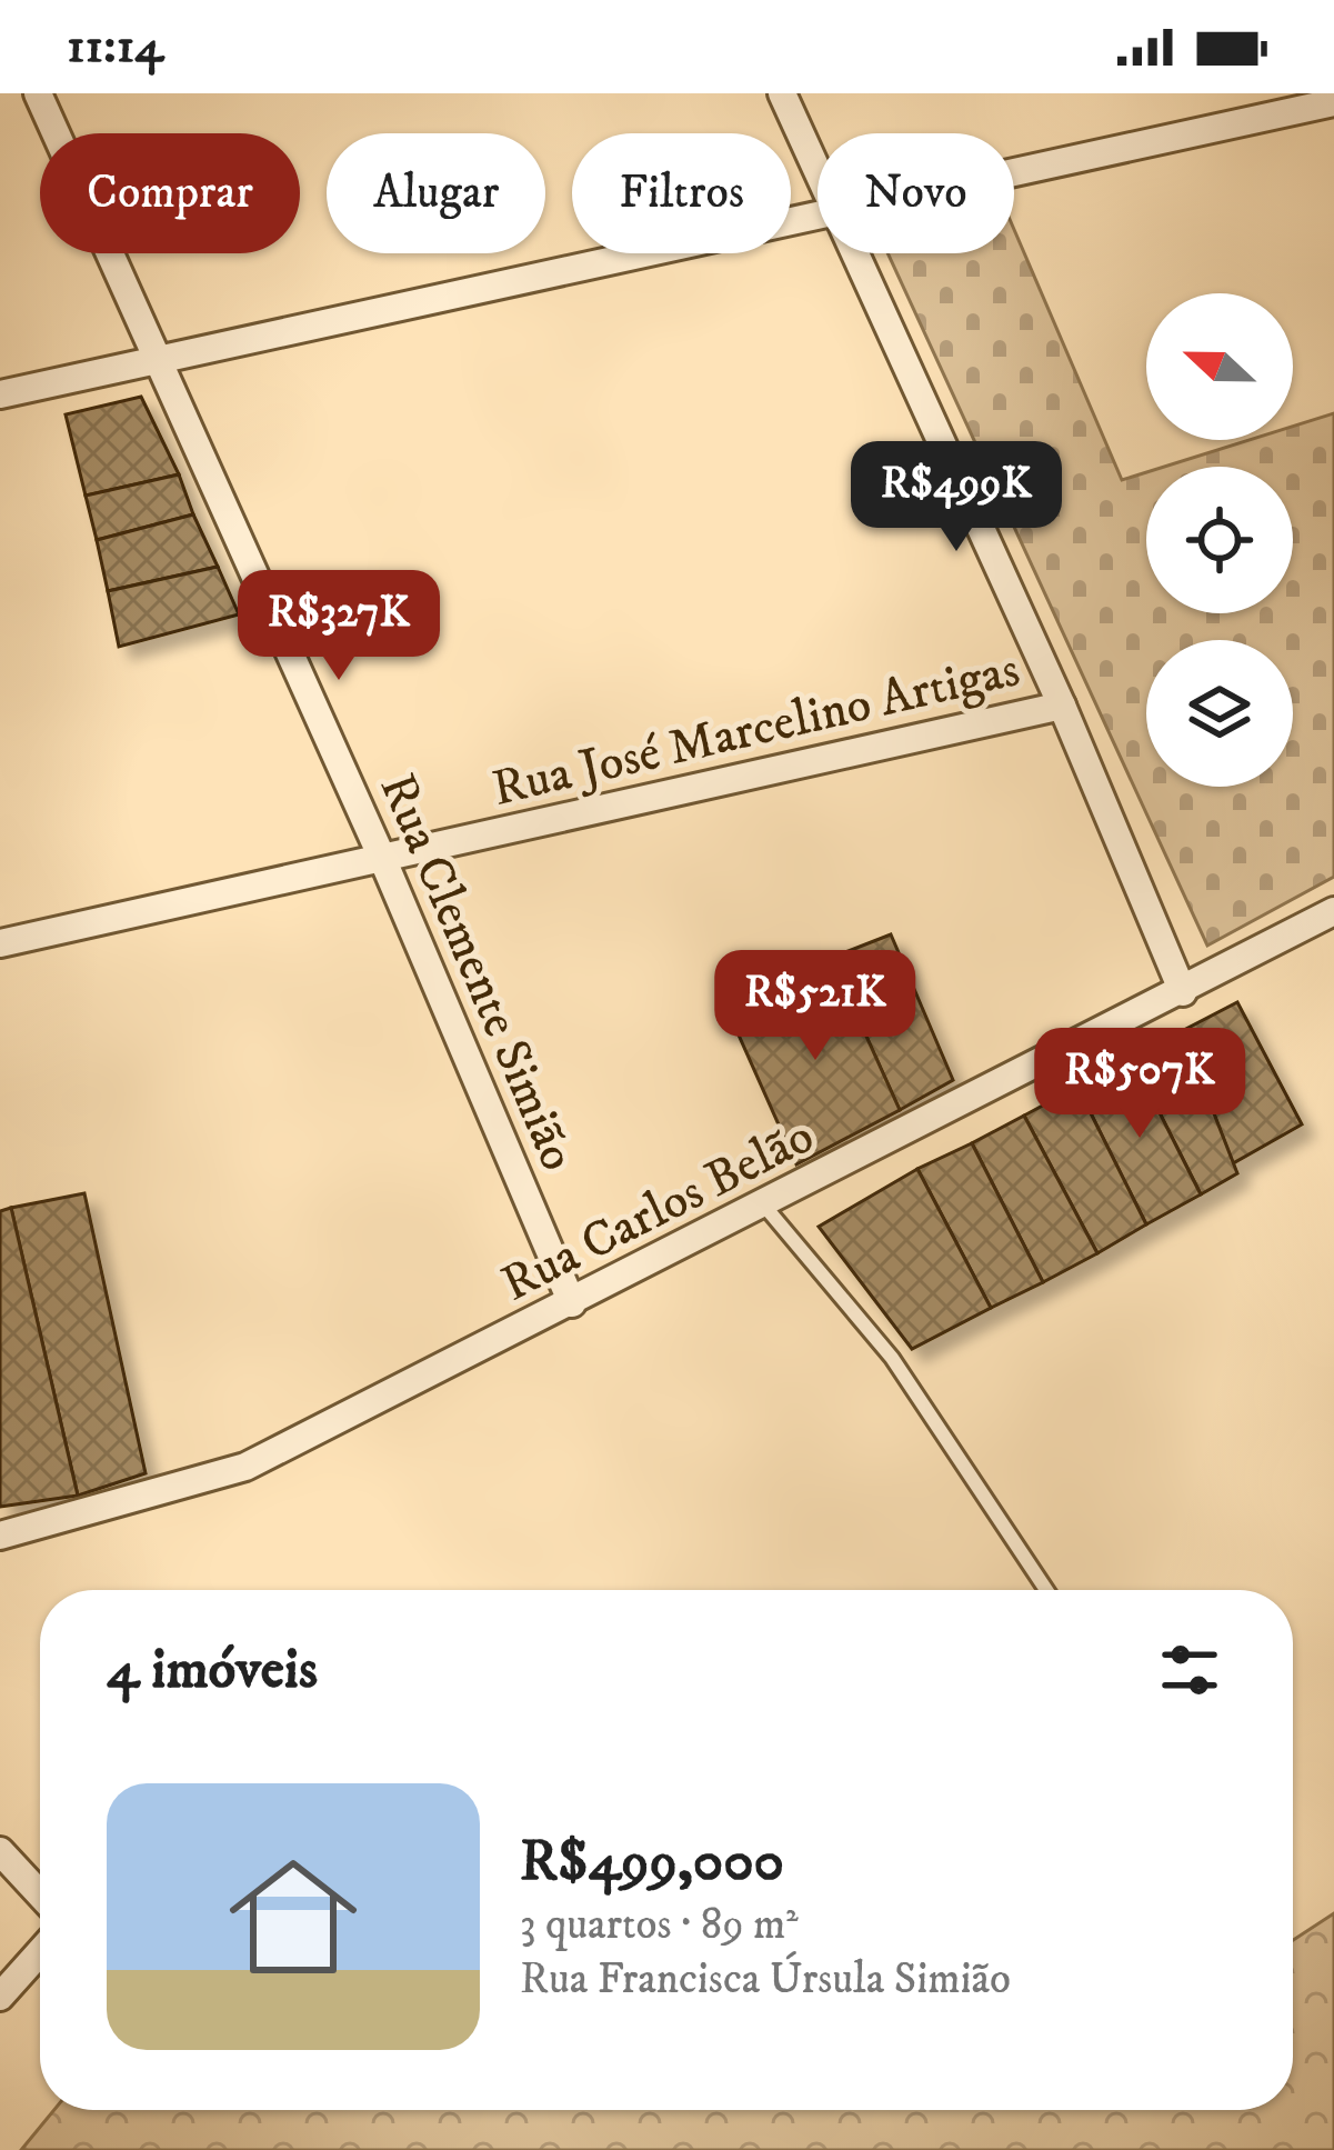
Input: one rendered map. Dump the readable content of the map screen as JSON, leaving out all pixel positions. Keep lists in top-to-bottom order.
{
  "streets": {
    "street": ["Rua José Marcelino Artigas", "Rua Clemente Simião", "Rua Carlos Belão"]
  },
  "crossings": [
    ["Rua José Marcelino Artigas", "Rua Clemente Simião"],
    ["Rua Clemente Simião", "Rua Carlos Belão"]
  ],
  "north": "left",
  "page": {
    "status": "11:14",
    "chip": [
      "Comprar",
      "Alugar",
      "Filtros",
      "Novo"
    ],
    "price": [
      "R$499K",
      "R$327K",
      "R$521K",
      "R$507K"
    ],
    "heading": "4 imóveis",
    "list": [
      {
        "name": "R$499,000",
        "note": "3 quartos · 89 m² · Rua Francisca Úrsula Simião"
      }
    ]
  }
}
